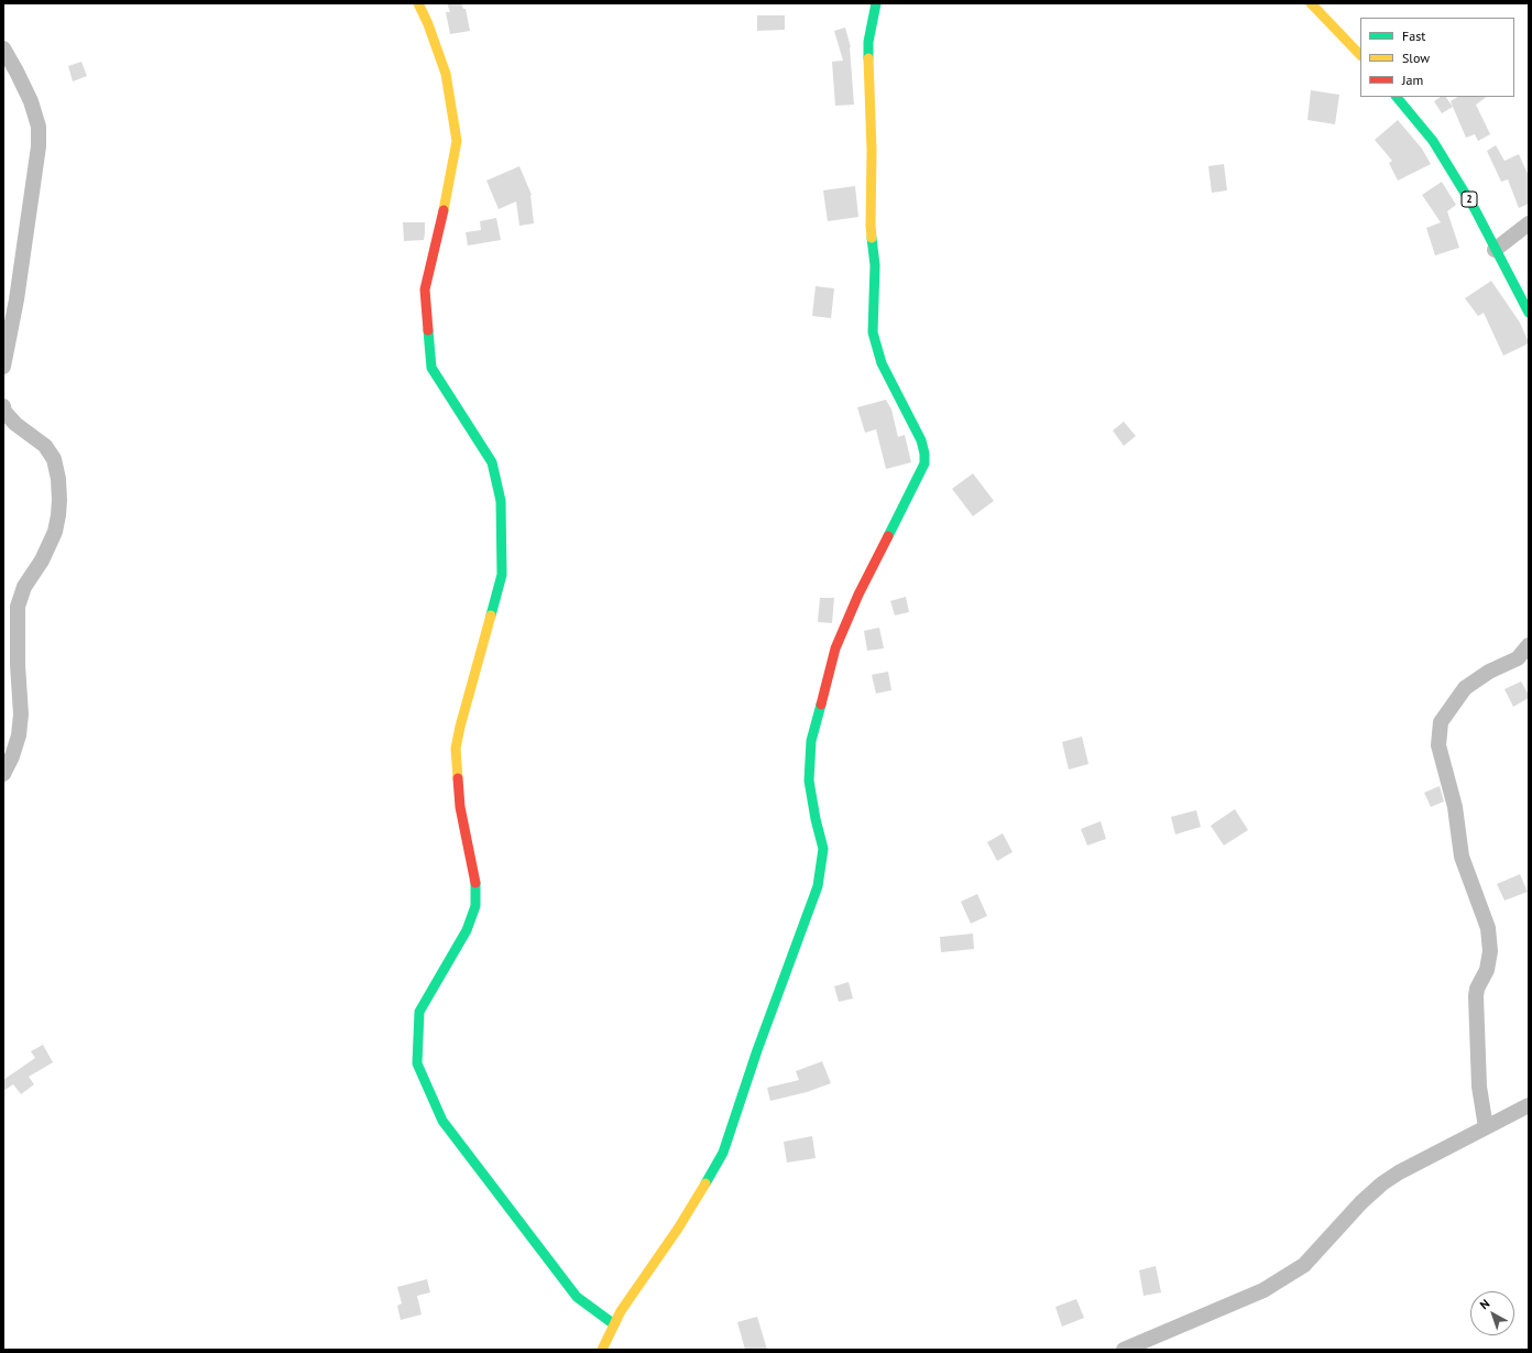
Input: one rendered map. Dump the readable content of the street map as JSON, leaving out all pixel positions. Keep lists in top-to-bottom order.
{
  "streets": {
    "main road": ["2"]
  },
  "legend": ["Fast", "Slow", "Jam"],
  "north": "top left"
}
